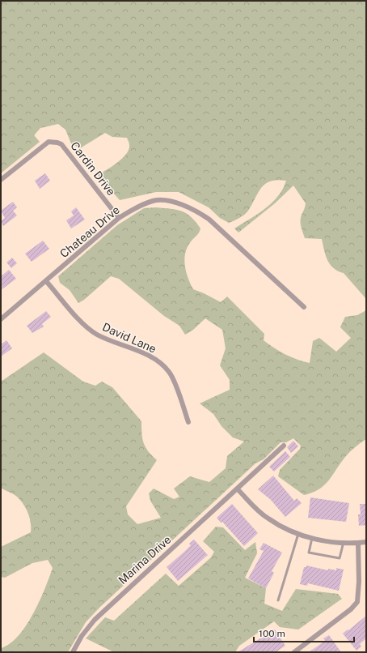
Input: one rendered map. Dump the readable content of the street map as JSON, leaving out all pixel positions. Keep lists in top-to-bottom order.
{
  "streets": {
    "street": [
      "Cardin Drive",
      "Chateau Drive",
      "David Lane",
      "Marina Drive"
    ]
  },
  "crossings": [
    ["Cardin Drive", "Chateau Drive"],
    ["Chateau Drive", "David Lane"]
  ],
  "scale_bar": "100 m"
}
